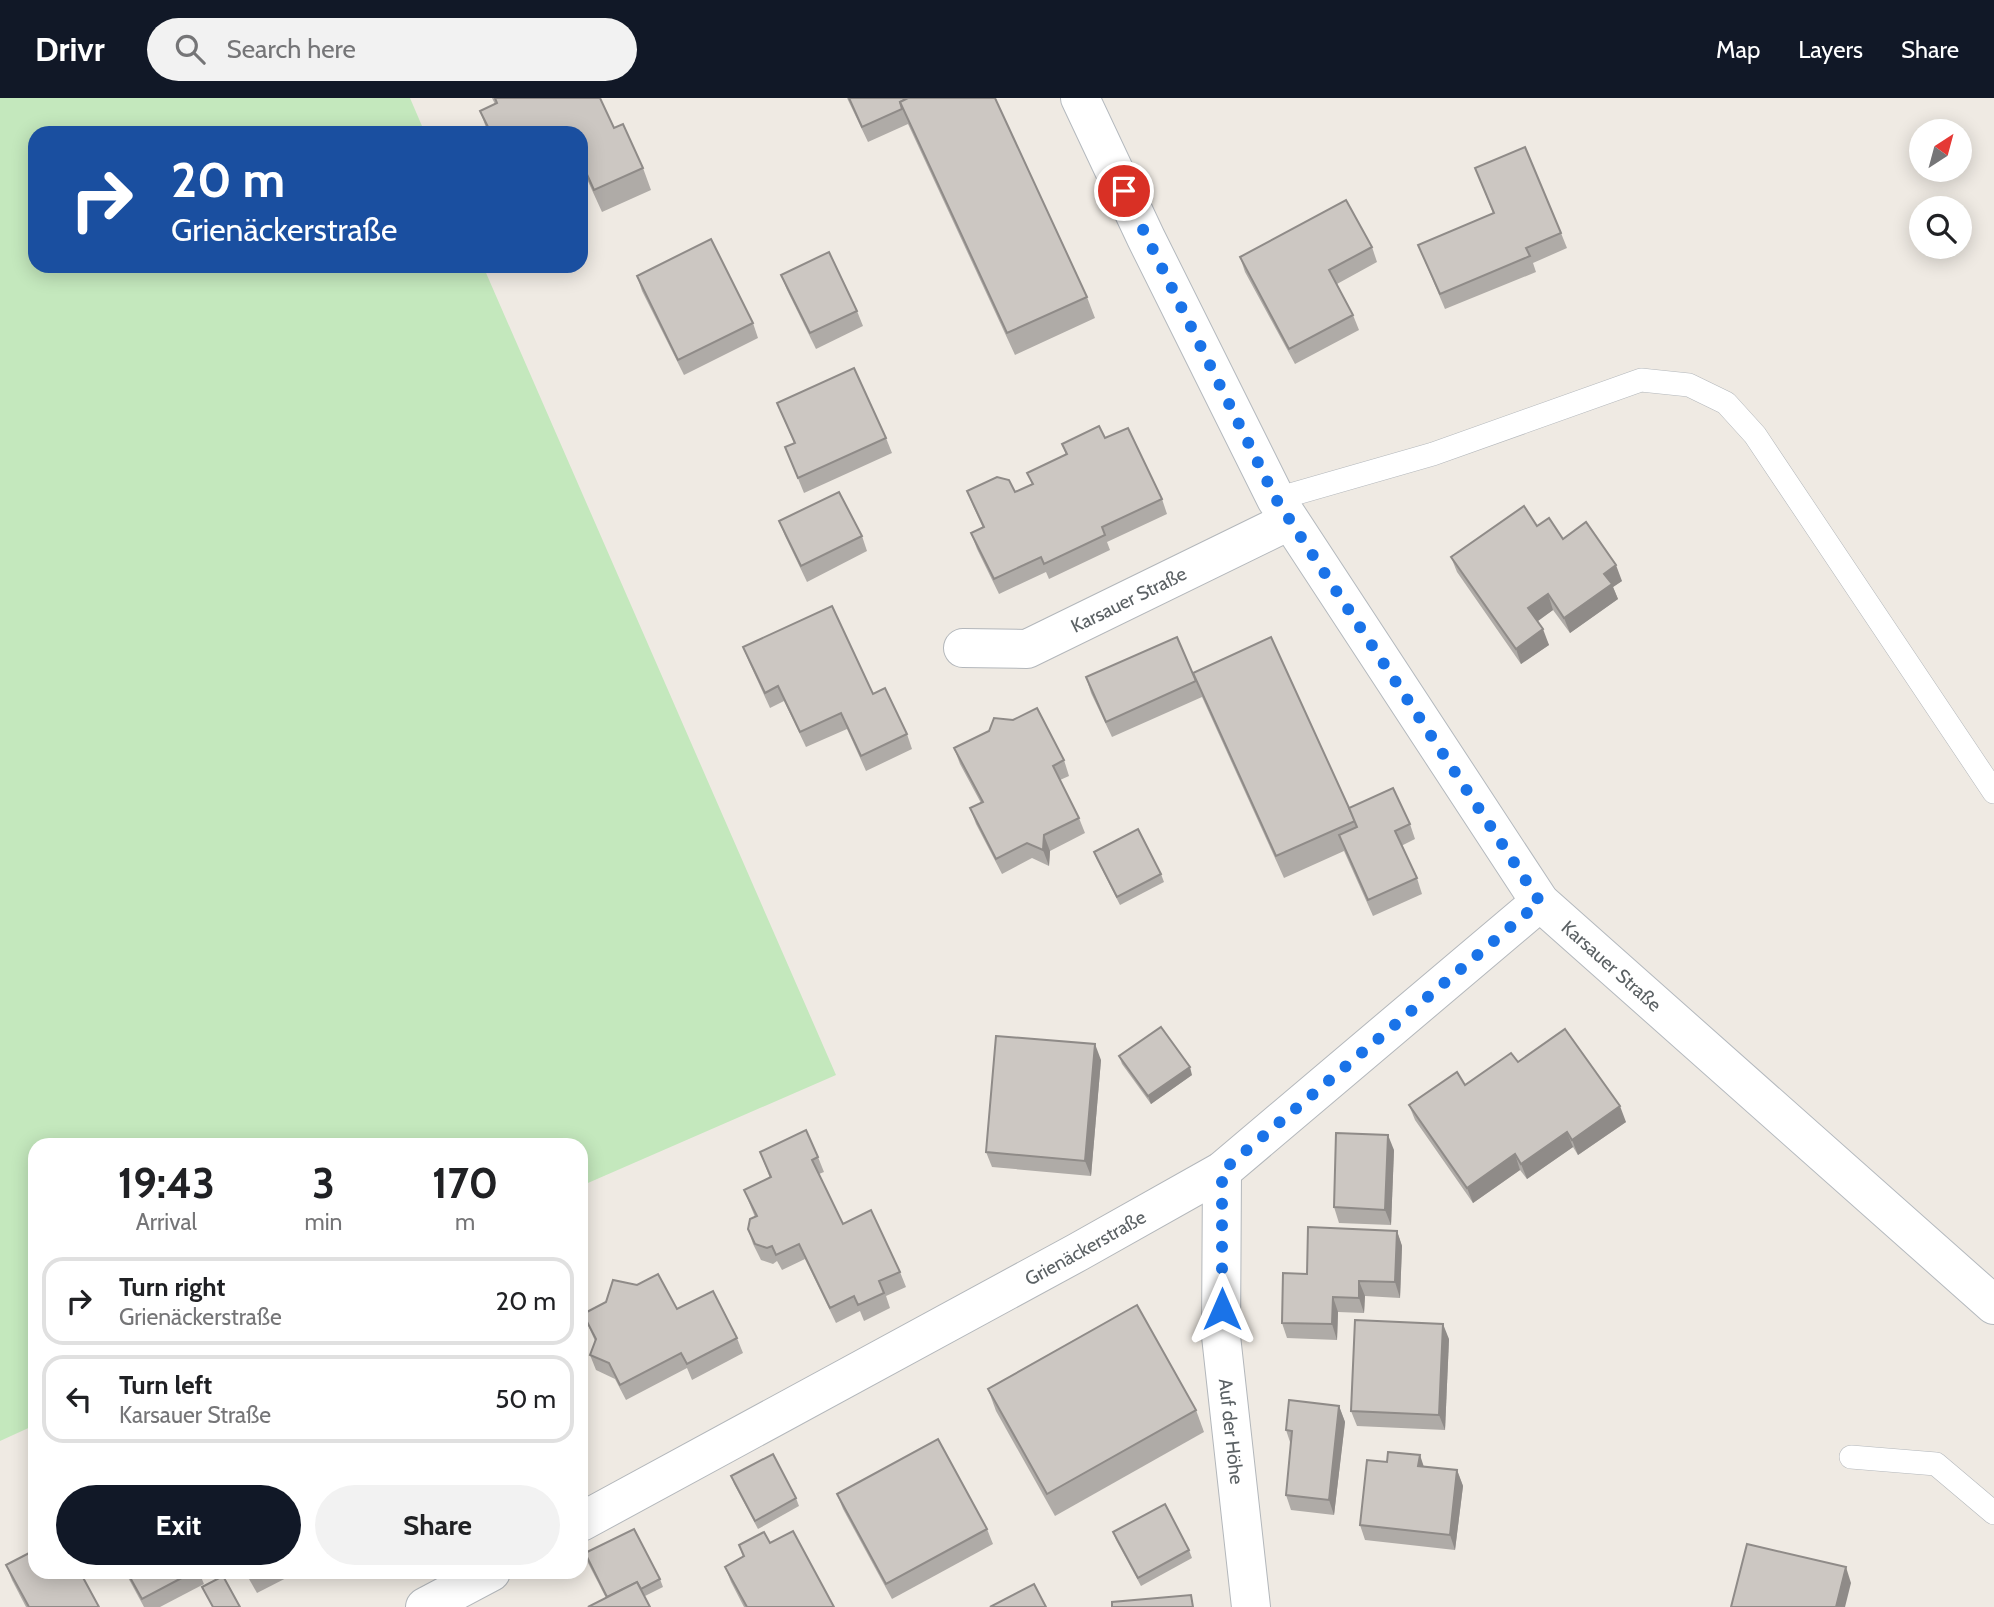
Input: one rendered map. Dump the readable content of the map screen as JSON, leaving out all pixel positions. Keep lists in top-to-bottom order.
{
  "streets": {
    "street": ["Karsauer Straße", "Grienäckerstraße", "Auf der Höhe"]
  },
  "crossings": [
    ["Karsauer Straße", "Grienäckerstraße"],
    ["Grienäckerstraße", "Auf der Höhe"]
  ],
  "north": "top right",
  "page": {
    "header": "Drivr",
    "search": "Search here",
    "nav": ["Map", "Layers", "Share"],
    "turn": ["20 m", "Grienäckerstraße"],
    "eta": [
      "19:43",
      "Arrival",
      "3",
      "min",
      "170",
      "m"
    ],
    "list": [
      {
        "name": "Turn right",
        "note": "Grienäckerstraße",
        "value": "20 m"
      },
      {
        "name": "Turn left",
        "note": "Karsauer Straße",
        "value": "50 m"
      }
    ],
    "buttons": ["Exit", "Share"]
  }
}
